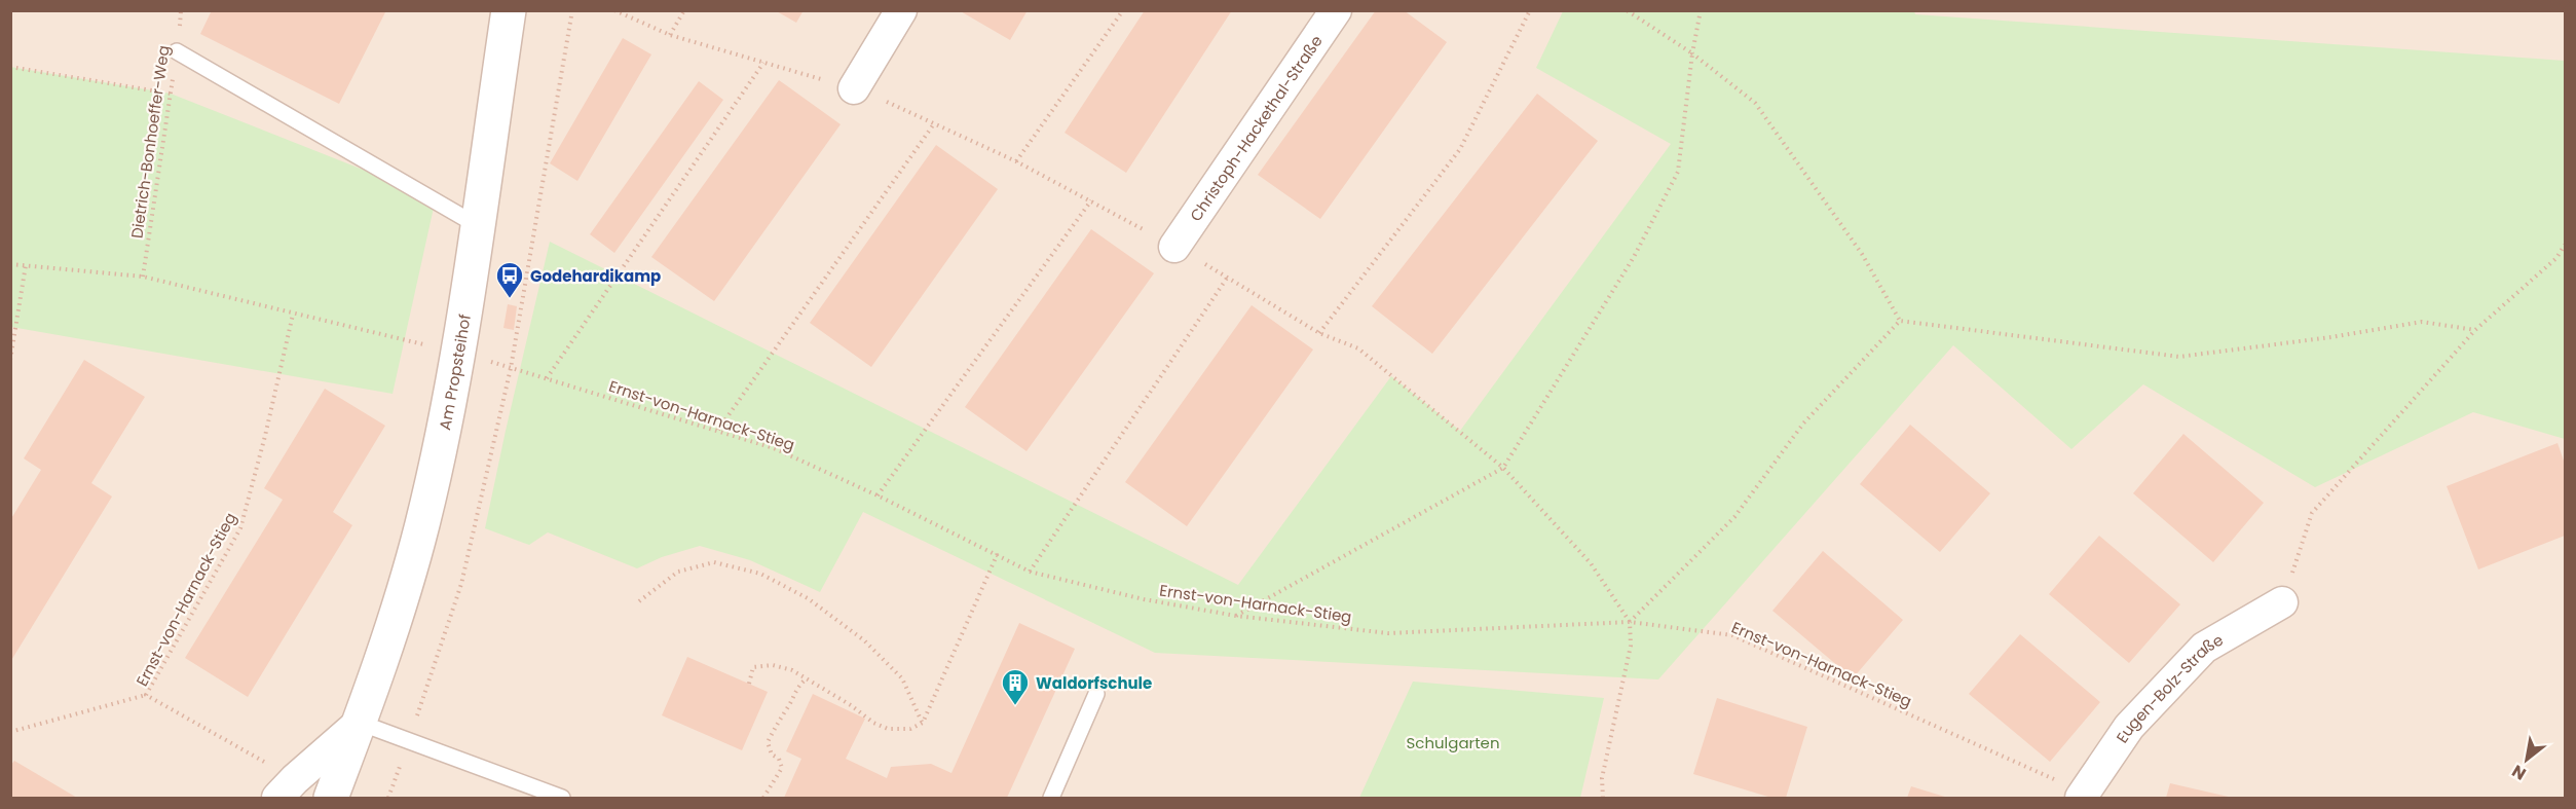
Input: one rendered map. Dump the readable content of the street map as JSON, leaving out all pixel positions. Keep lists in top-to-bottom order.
{
  "streets": {
    "street": ["Christoph-Hackethal-Straße", "Am Propsteihof", "Eugen-Bolz-Straße"],
    "path": ["Dietrich-Bonhoeffer-Weg", "Ernst-von-Harnack-Stieg"]
  },
  "crossings": [
    ["Dietrich-Bonhoeffer-Weg", "Ernst-von-Harnack-Stieg"],
    ["Am Propsteihof", "Ernst-von-Harnack-Stieg"],
    ["Ernst-von-Harnack-Stieg", "Eugen-Bolz-Straße"]
  ],
  "parks": ["Schulgarten"],
  "places": {
    "bus stop": ["Godehardikamp"],
    "building": ["Waldorfschule"]
  },
  "north": "bottom left"
}
